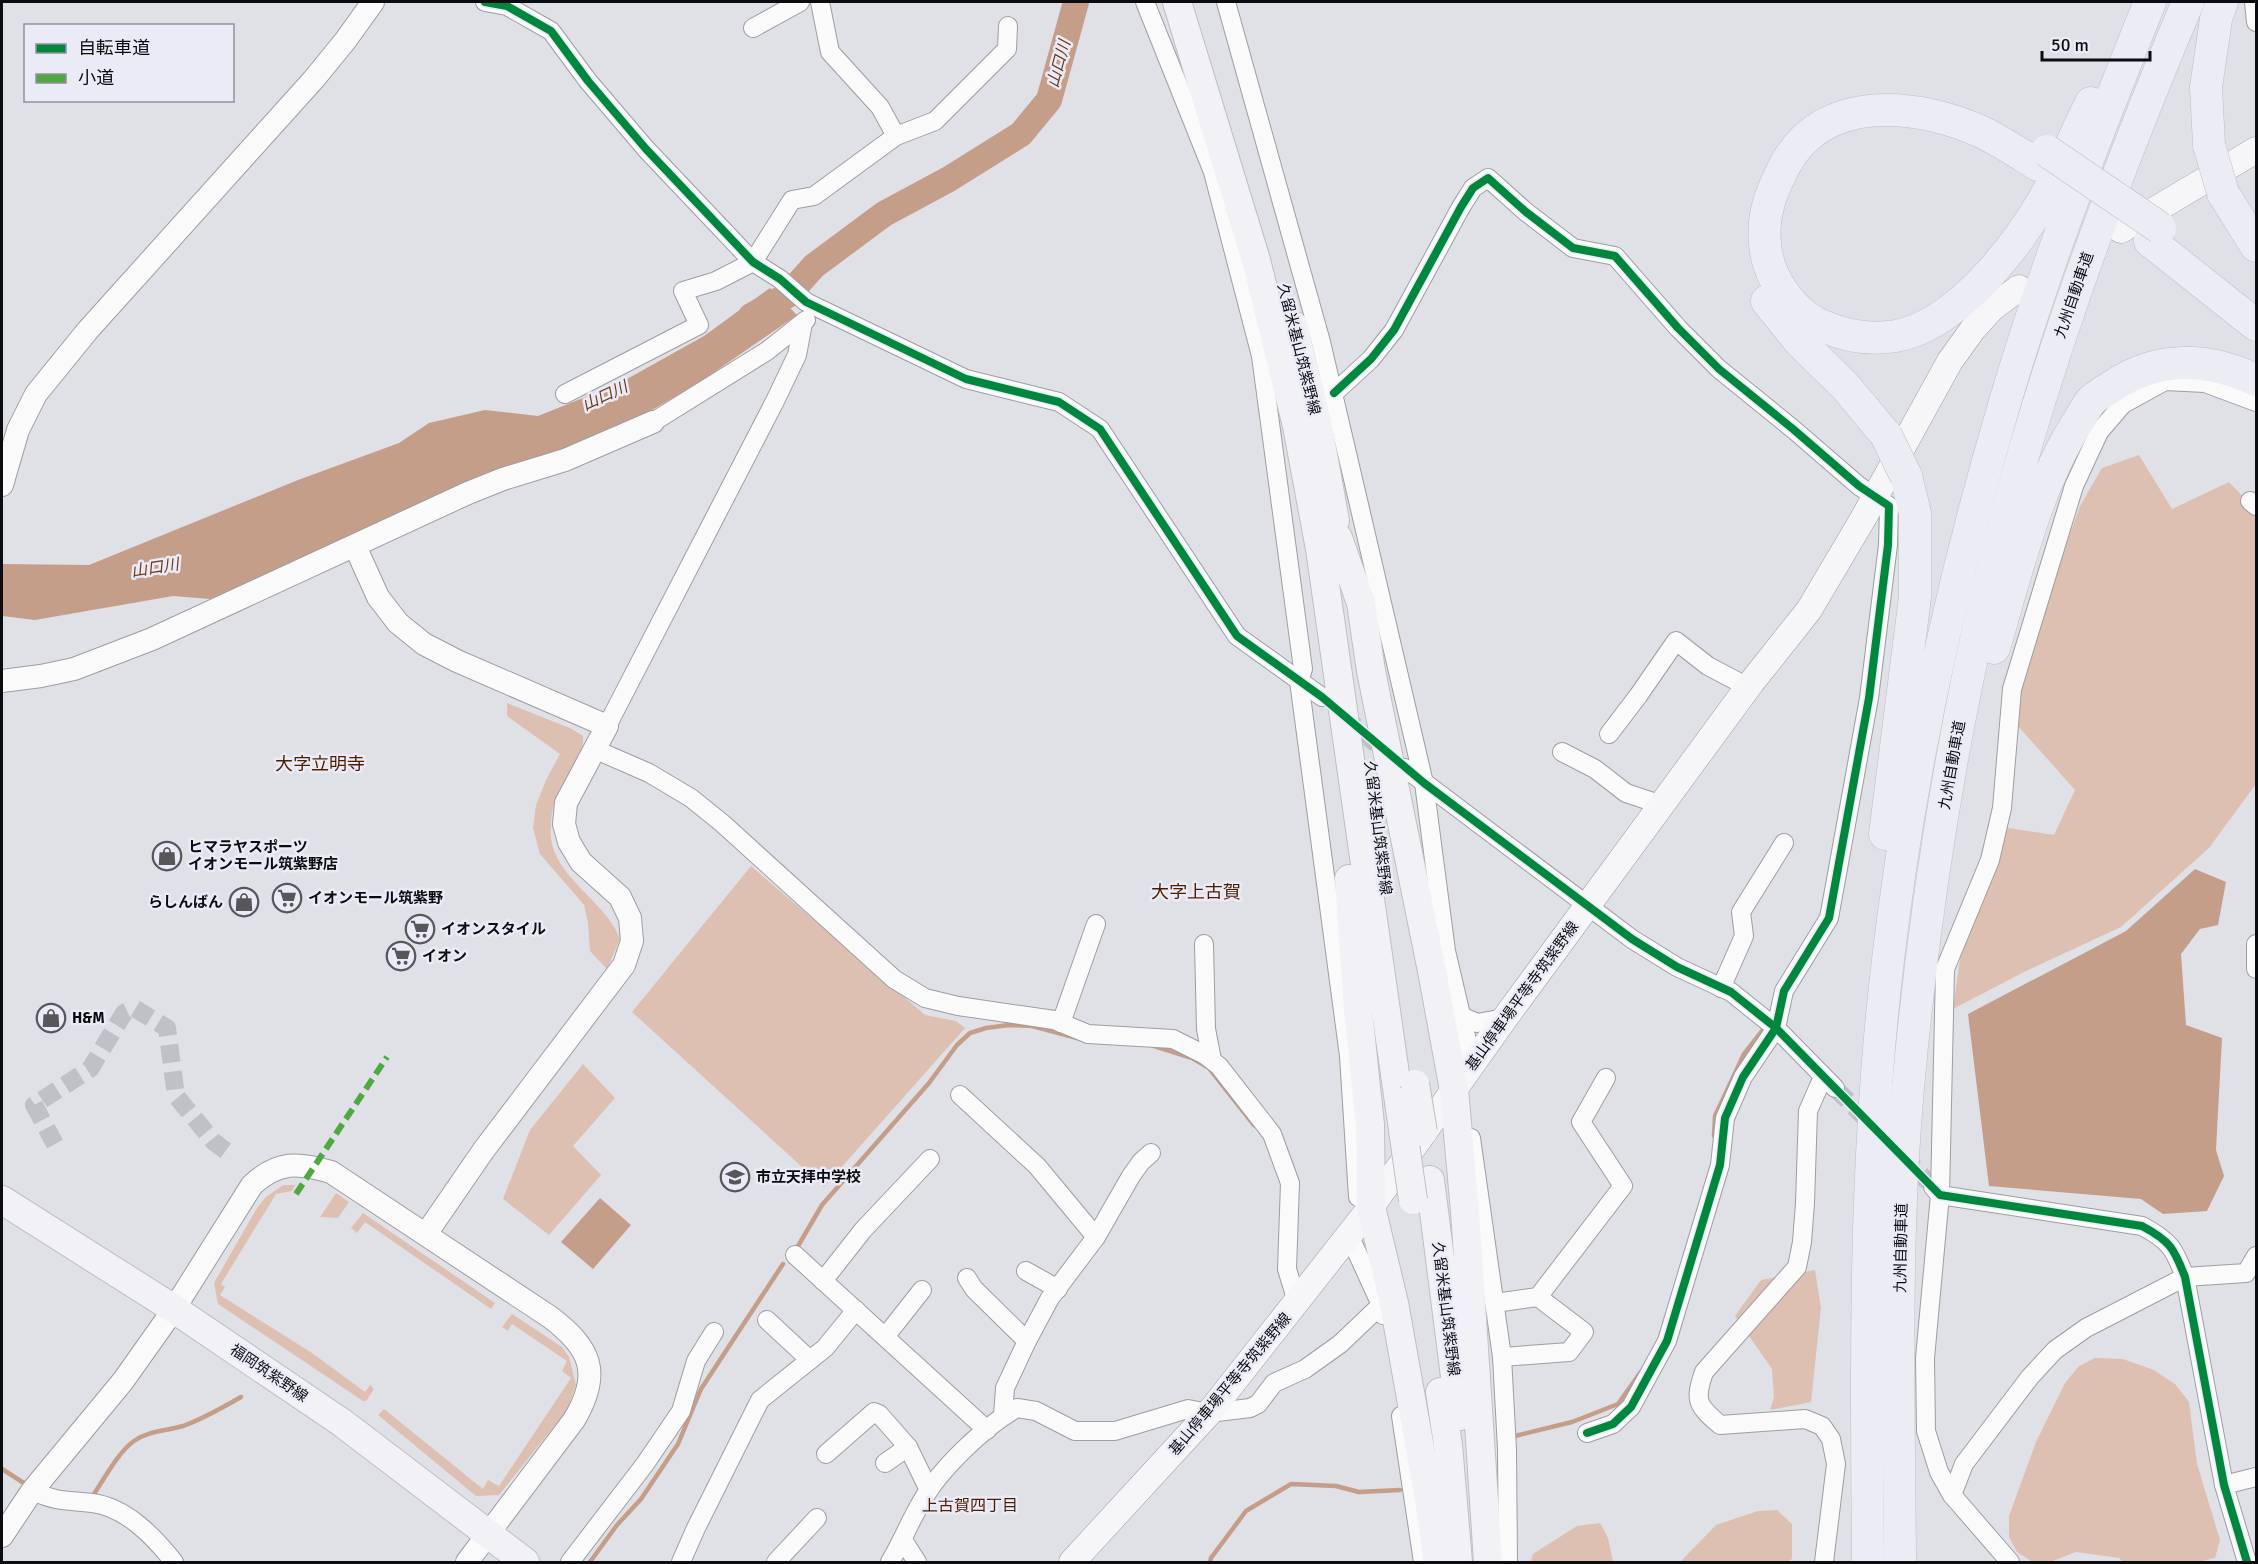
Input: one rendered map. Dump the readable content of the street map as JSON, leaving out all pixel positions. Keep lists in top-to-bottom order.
{
  "streets": {
    "highway": ["九州自動車道"],
    "main road": ["久留米基山筑紫野線", "基山停車場平等寺筑紫野線", "福岡筑紫野線"]
  },
  "districts": ["大字立明寺", "大字上古賀", "上古賀四丁目"],
  "water": ["山口川"],
  "places": {
    "shop": ["ヒマラヤスポーツ イオンモール筑紫野店", "らしんばん", "H&M"],
    "supermarket": ["イオンモール筑紫野", "イオンスタイル", "イオン"],
    "school or university": ["市立天拝中学校"]
  },
  "legend": ["自転車道", "小道"],
  "scale_bar": "50 m"
}
